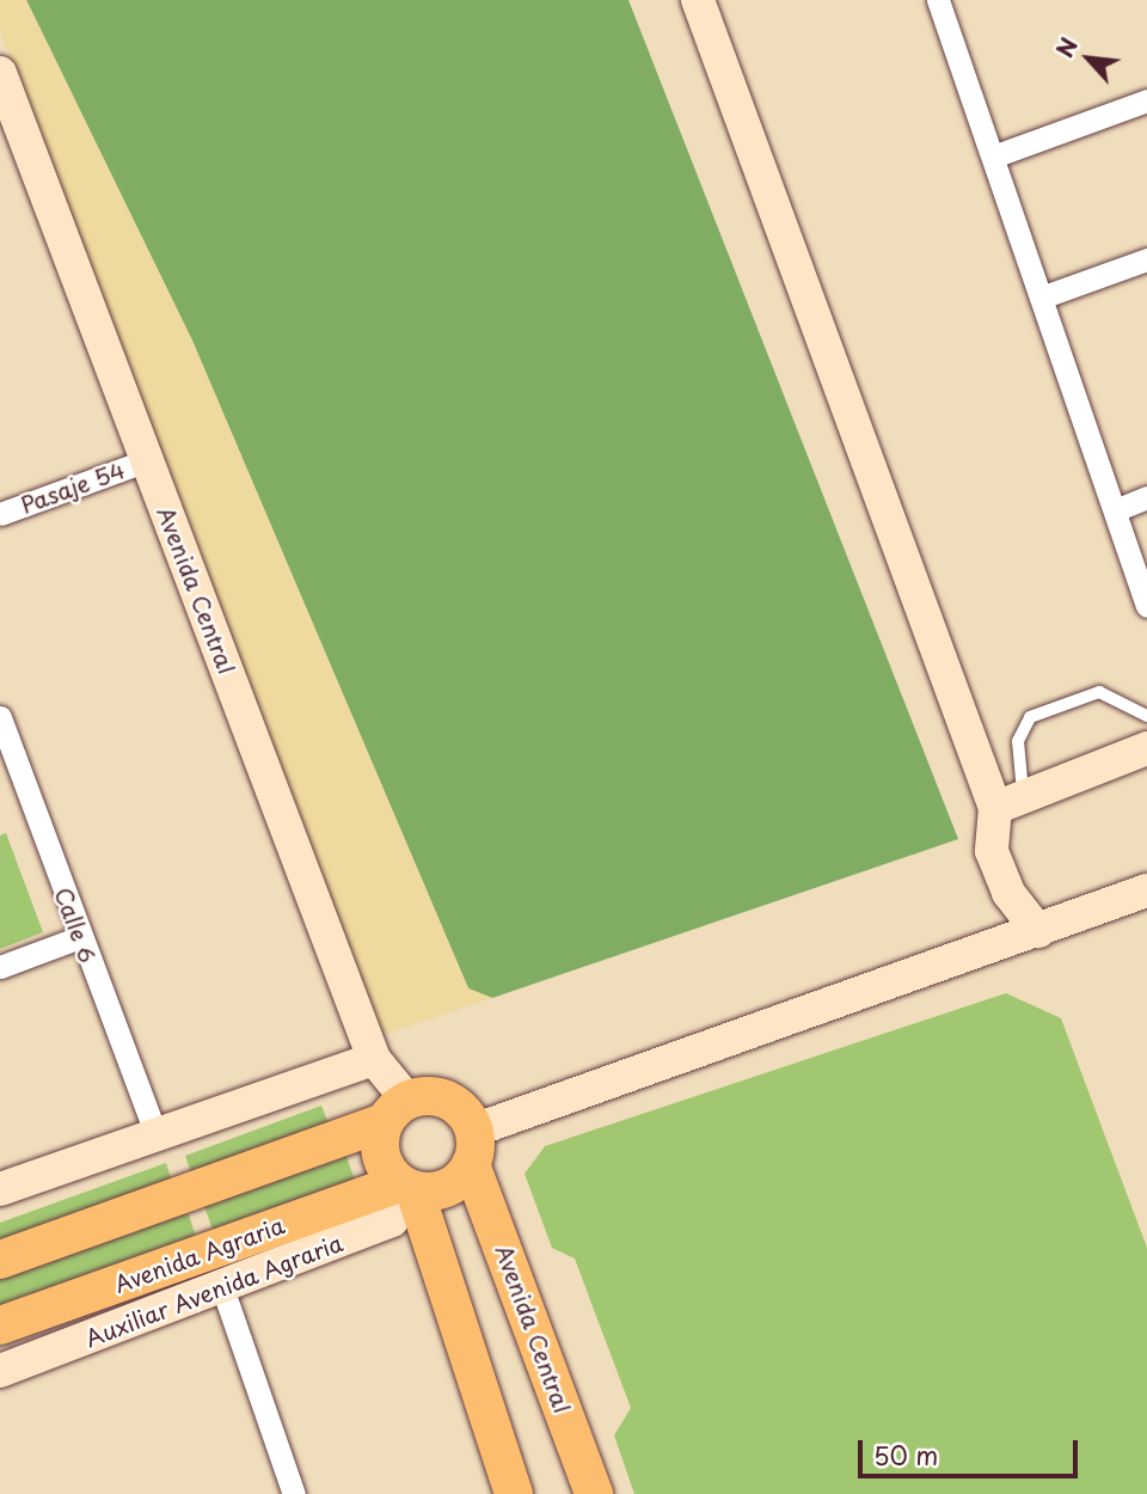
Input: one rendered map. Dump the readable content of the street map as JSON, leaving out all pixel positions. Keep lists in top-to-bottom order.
{
  "streets": {
    "main road": ["Avenida Central", "Avenida Agraria"],
    "street": ["Pasaje 54", "Calle 6", "Auxiliar Avenida Agraria"]
  },
  "crossings": [
    ["Pasaje 54", "Avenida Central"],
    ["Avenida Central", "Avenida Agraria"],
    ["Avenida Central", "Auxiliar Avenida Agraria"],
    ["Avenida Agraria", "Auxiliar Avenida Agraria"]
  ],
  "scale_bar": "50 m",
  "north": "top left"
}
